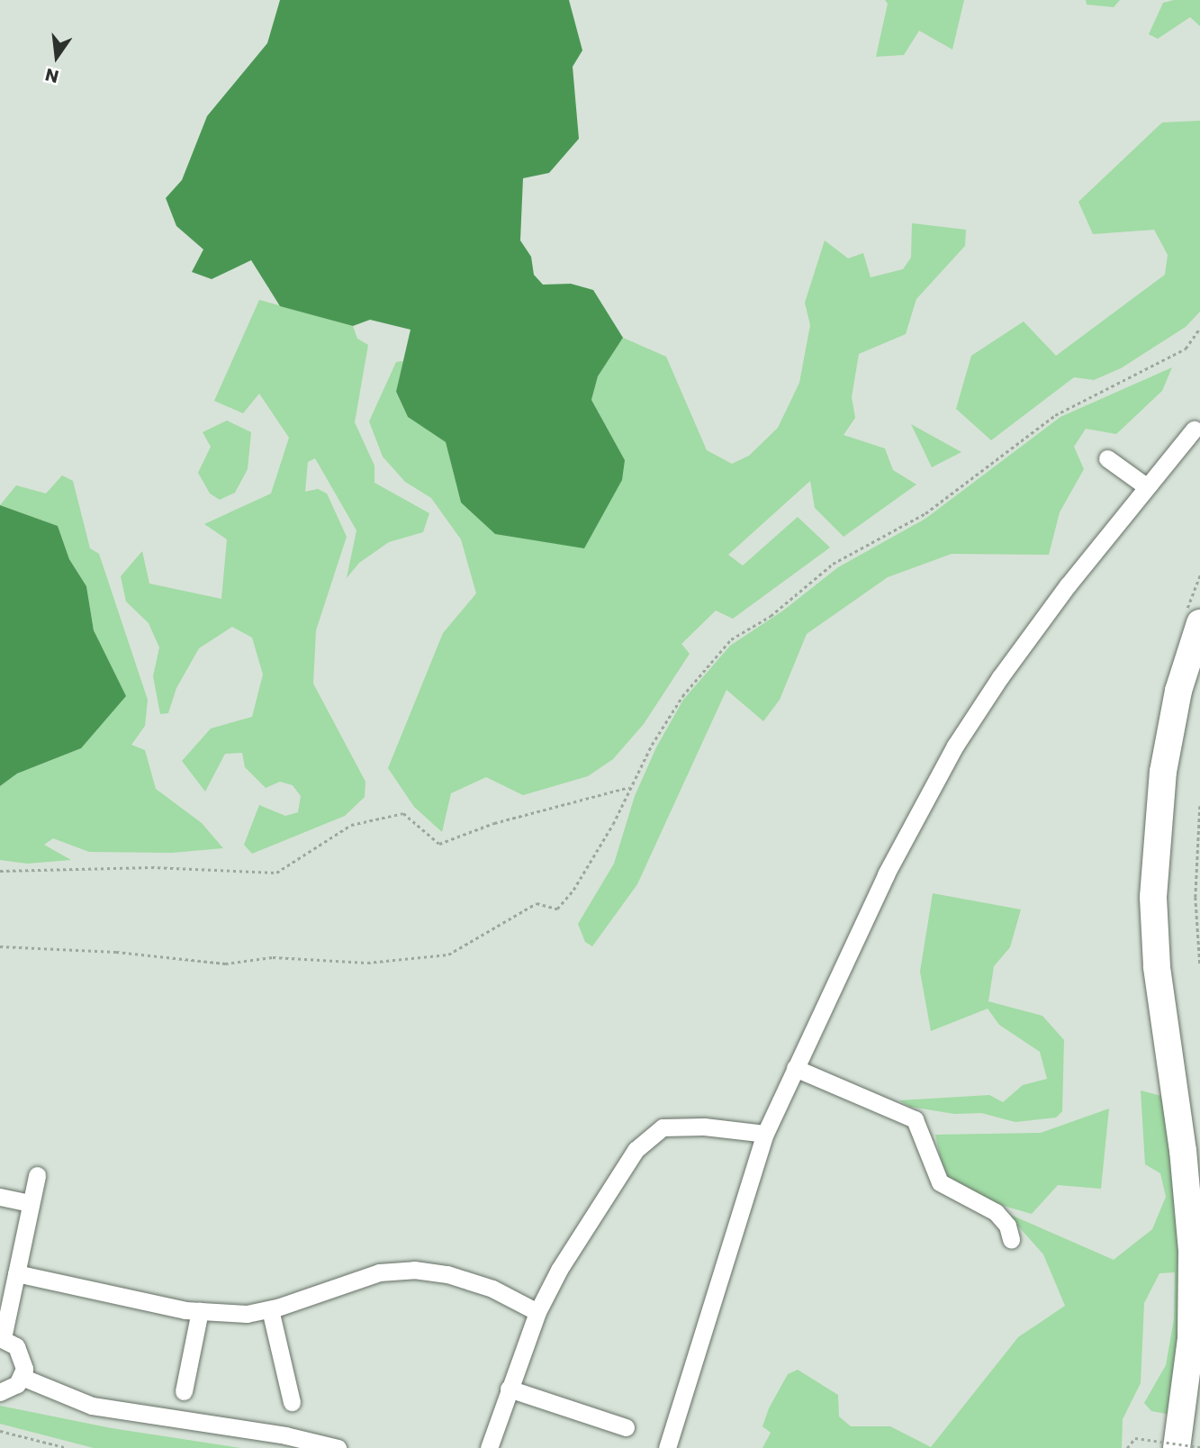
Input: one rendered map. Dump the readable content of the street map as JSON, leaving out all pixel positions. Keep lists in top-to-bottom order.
{
  "north": "bottom"
}
